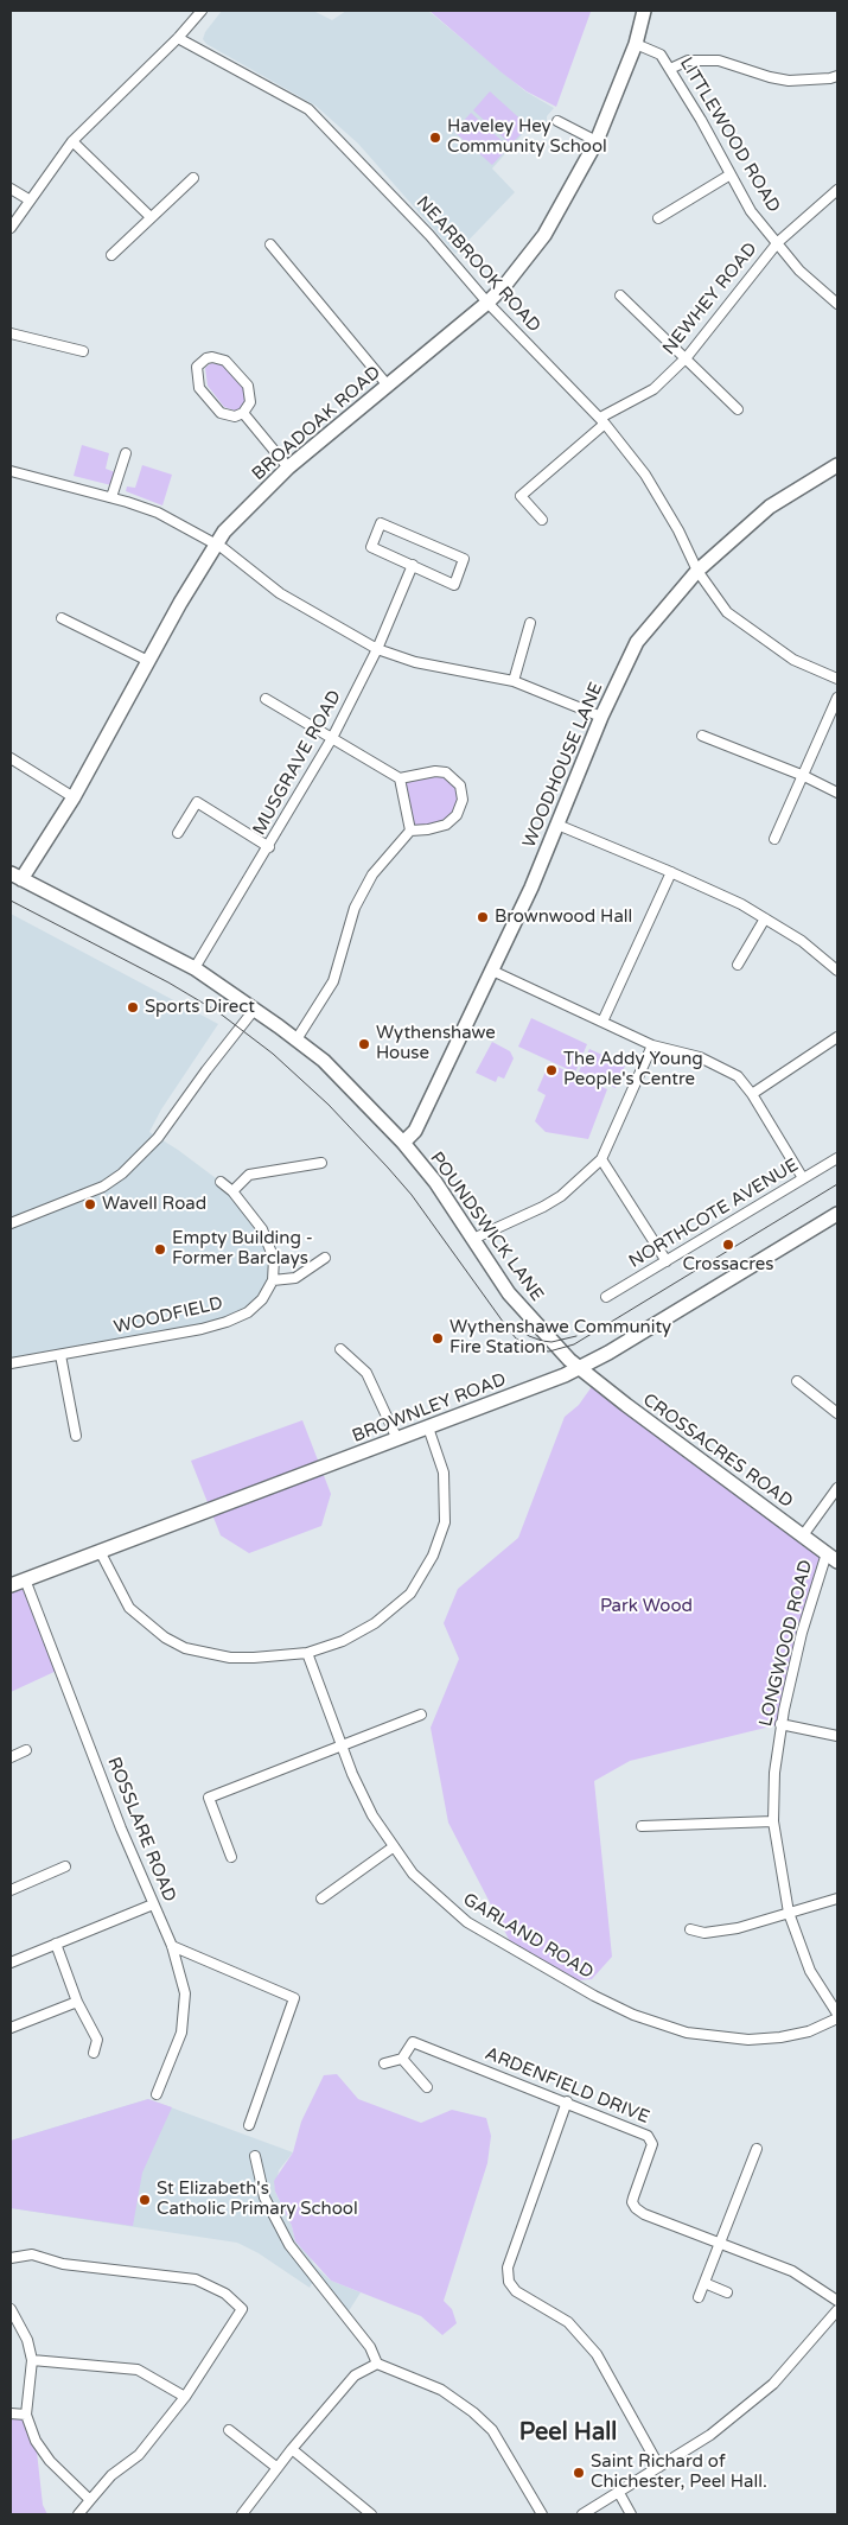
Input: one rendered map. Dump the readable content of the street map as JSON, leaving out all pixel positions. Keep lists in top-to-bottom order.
{
  "streets": {
    "street": [
      "LITTLEWOOD ROAD",
      "NEARBROOK ROAD",
      "NEWHEY ROAD",
      "BROADOAK ROAD",
      "MUSGRAVE ROAD",
      "WOODHOUSE LANE",
      "NORTHCOTE AVENUE",
      "POUNDSWICK LANE",
      "WOODFIELD",
      "BROWNLEY ROAD",
      "CROSSACRES ROAD",
      "LONGWOOD ROAD",
      "ROSSLARE ROAD",
      "GARLAND ROAD",
      "ARDENFIELD DRIVE"
    ]
  },
  "crossings": [
    ["LITTLEWOOD ROAD", "NEWHEY ROAD"],
    ["LITTLEWOOD ROAD", "BROADOAK ROAD"],
    ["NEARBROOK ROAD", "NEWHEY ROAD"],
    ["NEARBROOK ROAD", "BROADOAK ROAD"],
    ["NEARBROOK ROAD", "WOODHOUSE LANE"],
    ["BROADOAK ROAD", "POUNDSWICK LANE"],
    ["MUSGRAVE ROAD", "POUNDSWICK LANE"],
    ["WOODHOUSE LANE", "POUNDSWICK LANE"],
    ["POUNDSWICK LANE", "BROWNLEY ROAD"],
    ["POUNDSWICK LANE", "CROSSACRES ROAD"],
    ["BROWNLEY ROAD", "CROSSACRES ROAD"],
    ["BROWNLEY ROAD", "ROSSLARE ROAD"],
    ["CROSSACRES ROAD", "LONGWOOD ROAD"]
  ],
  "districts": ["Peel Hall"],
  "parks": ["Park Wood"],
  "places": [
    "Haveley Hey Community School",
    "Brownwood Hall",
    "Sports Direct",
    "Wythenshawe House",
    "The Addy Young People's Centre",
    "Wavell Road",
    "Crossacres",
    "Empty Building - Former Barclays",
    "Wythenshawe Community Fire Station",
    "St Elizabeth's Catholic Primary School",
    "Saint Richard of Chichester, Peel Hall."
  ]
}
